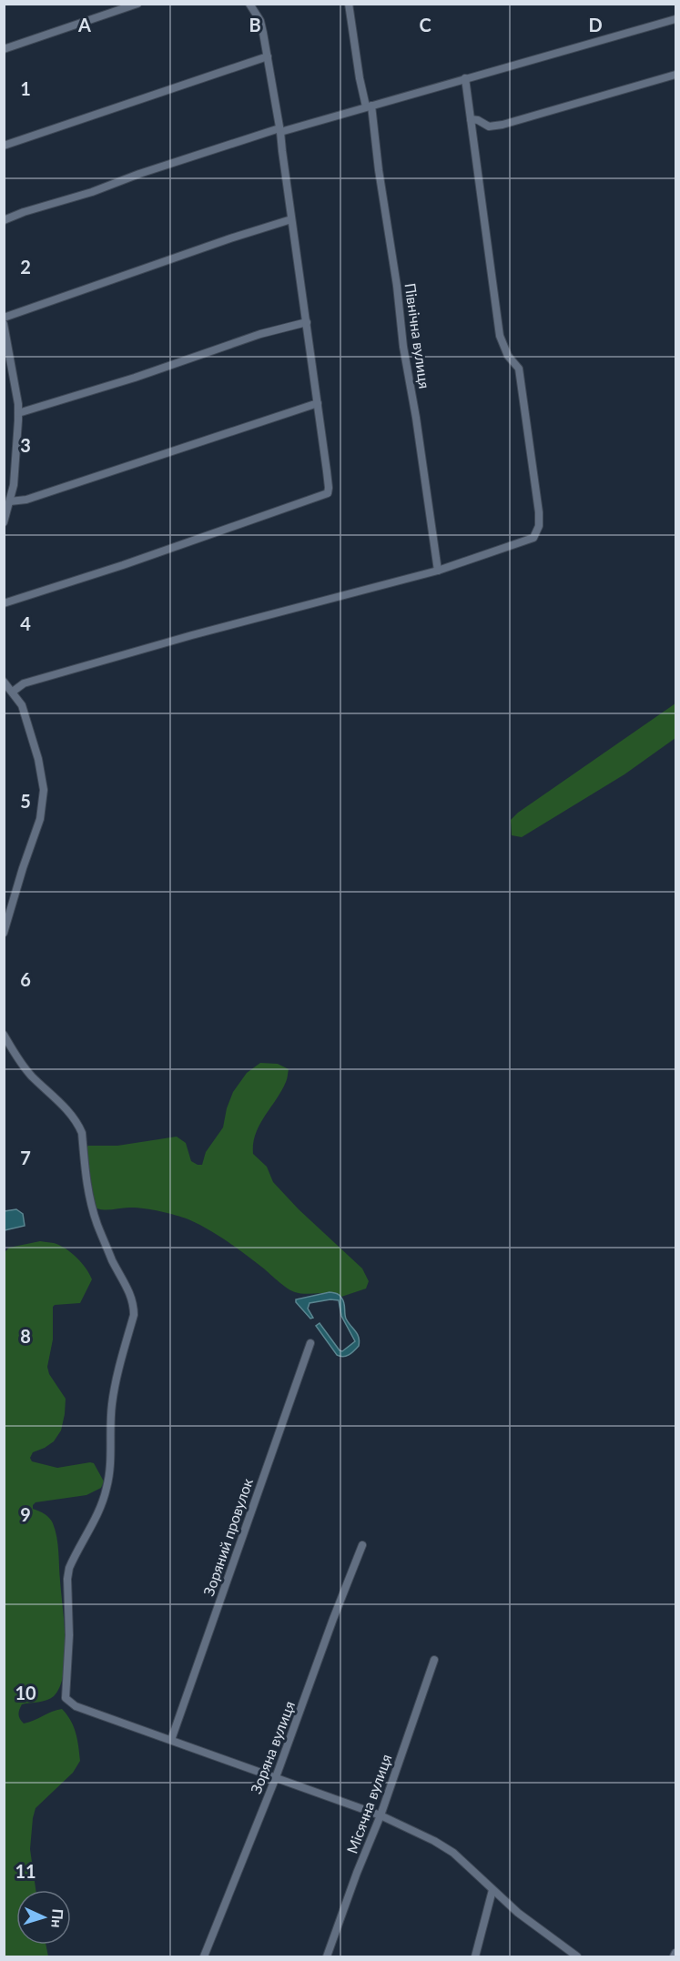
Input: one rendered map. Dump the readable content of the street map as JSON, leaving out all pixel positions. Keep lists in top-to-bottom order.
{
  "streets": {
    "street": [
      "Північна вулиця",
      "Зоряний провулок",
      "Зоряна вулиця",
      "Місячна вулиця"
    ]
  },
  "north": "right",
  "grid": {
    "columns": [
      "A",
      "B",
      "C",
      "D"
    ],
    "rows": [
      "1",
      "2",
      "3",
      "4",
      "5",
      "6",
      "7",
      "8",
      "9",
      "10",
      "11"
    ]
  }
}
